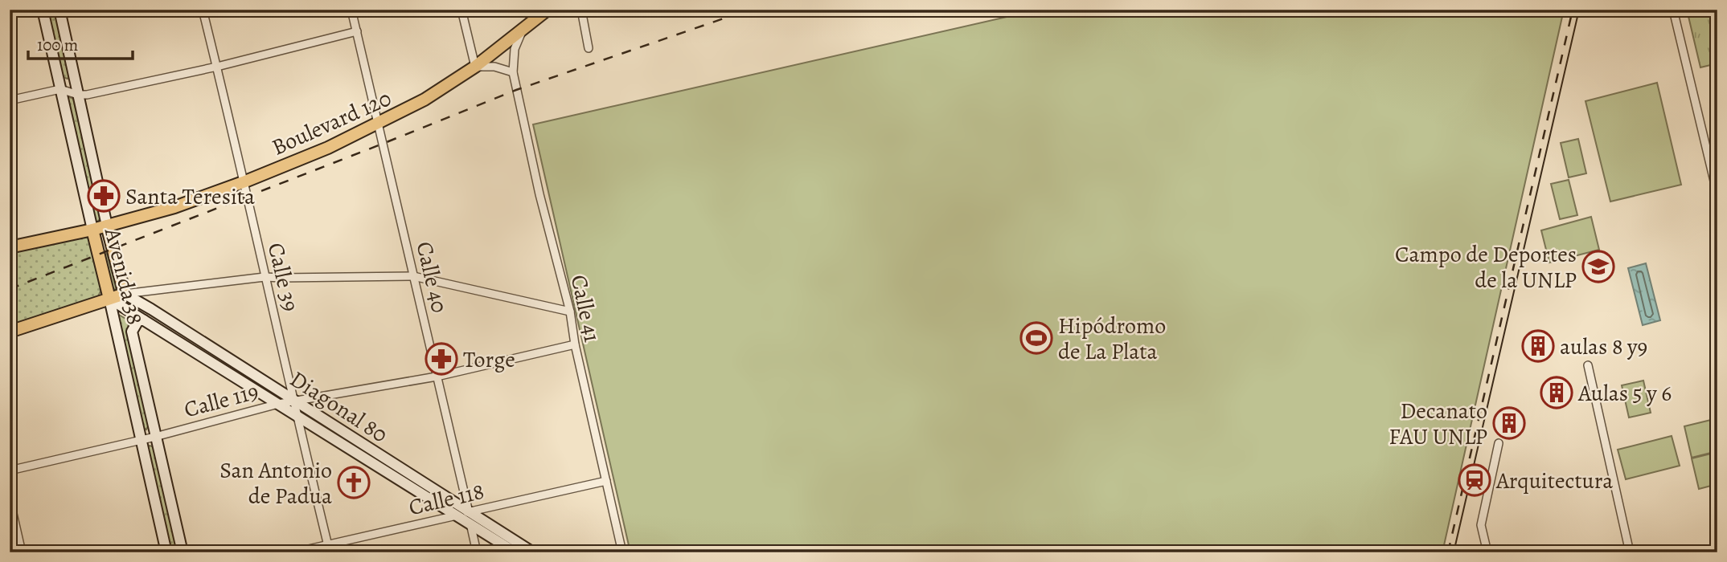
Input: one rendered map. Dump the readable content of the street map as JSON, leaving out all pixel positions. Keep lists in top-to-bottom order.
{
  "streets": {
    "main road": ["Boulevard 120", "Avenida 38", "Diagonal 80"],
    "street": [
      "Calle 39",
      "Calle 40",
      "Calle 41",
      "Calle 119",
      "Calle 118"
    ]
  },
  "crossings": [
    ["Boulevard 120", "Avenida 38"],
    ["Boulevard 120", "Calle 39"],
    ["Boulevard 120", "Calle 40"],
    ["Boulevard 120", "Calle 41"],
    ["Avenida 38", "Calle 119"],
    ["Avenida 38", "Diagonal 80"],
    ["Calle 39", "Calle 119"],
    ["Calle 39", "Diagonal 80"],
    ["Calle 39", "Calle 118"],
    ["Calle 40", "Calle 119"],
    ["Calle 40", "Diagonal 80"],
    ["Calle 40", "Calle 118"],
    ["Calle 41", "Calle 119"],
    ["Calle 41", "Calle 118"],
    ["Calle 119", "Diagonal 80"],
    ["Diagonal 80", "Calle 118"]
  ],
  "places": {
    "pharmacy": ["Santa Teresita", "Torge"],
    "school or university": ["Campo de Deportes de la UNLP"],
    "sports": ["Hipódromo de La Plata"],
    "building": ["aulas 8 y9", "Aulas 5 y 6", "Decanato FAU UNLP"],
    "station": ["Arquitectura"],
    "church": ["San Antonio de Padua"]
  },
  "scale_bar": "100 m"
}
